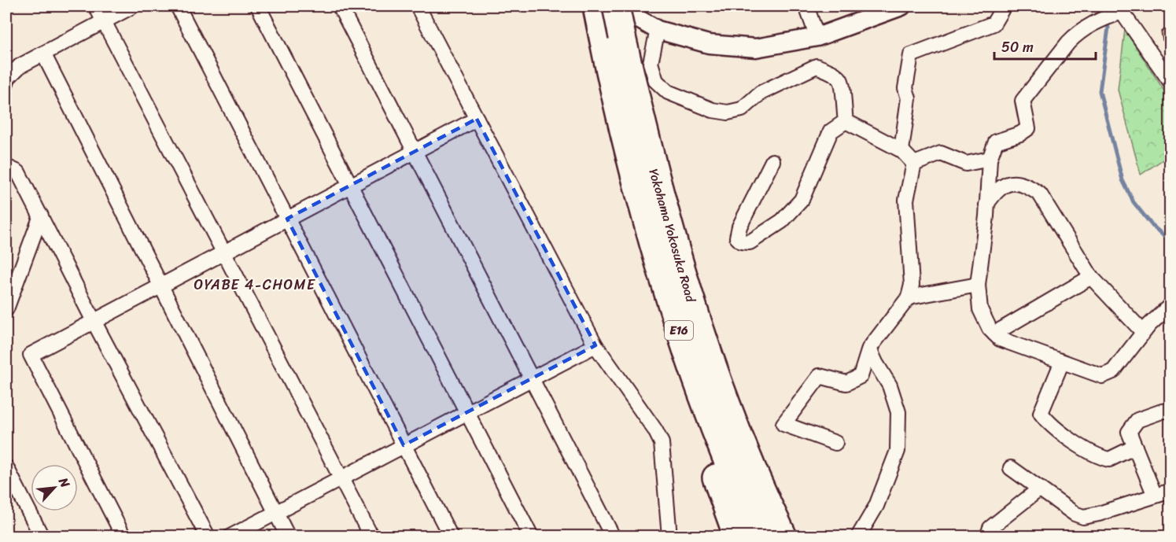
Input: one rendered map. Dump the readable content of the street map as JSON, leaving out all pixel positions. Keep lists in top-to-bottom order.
{
  "streets": {
    "highway": ["Yokohama Yokosuka Road", "E16"]
  },
  "districts": ["OYABE 4-CHOME"],
  "scale_bar": "50 m",
  "north": "top right"
}
